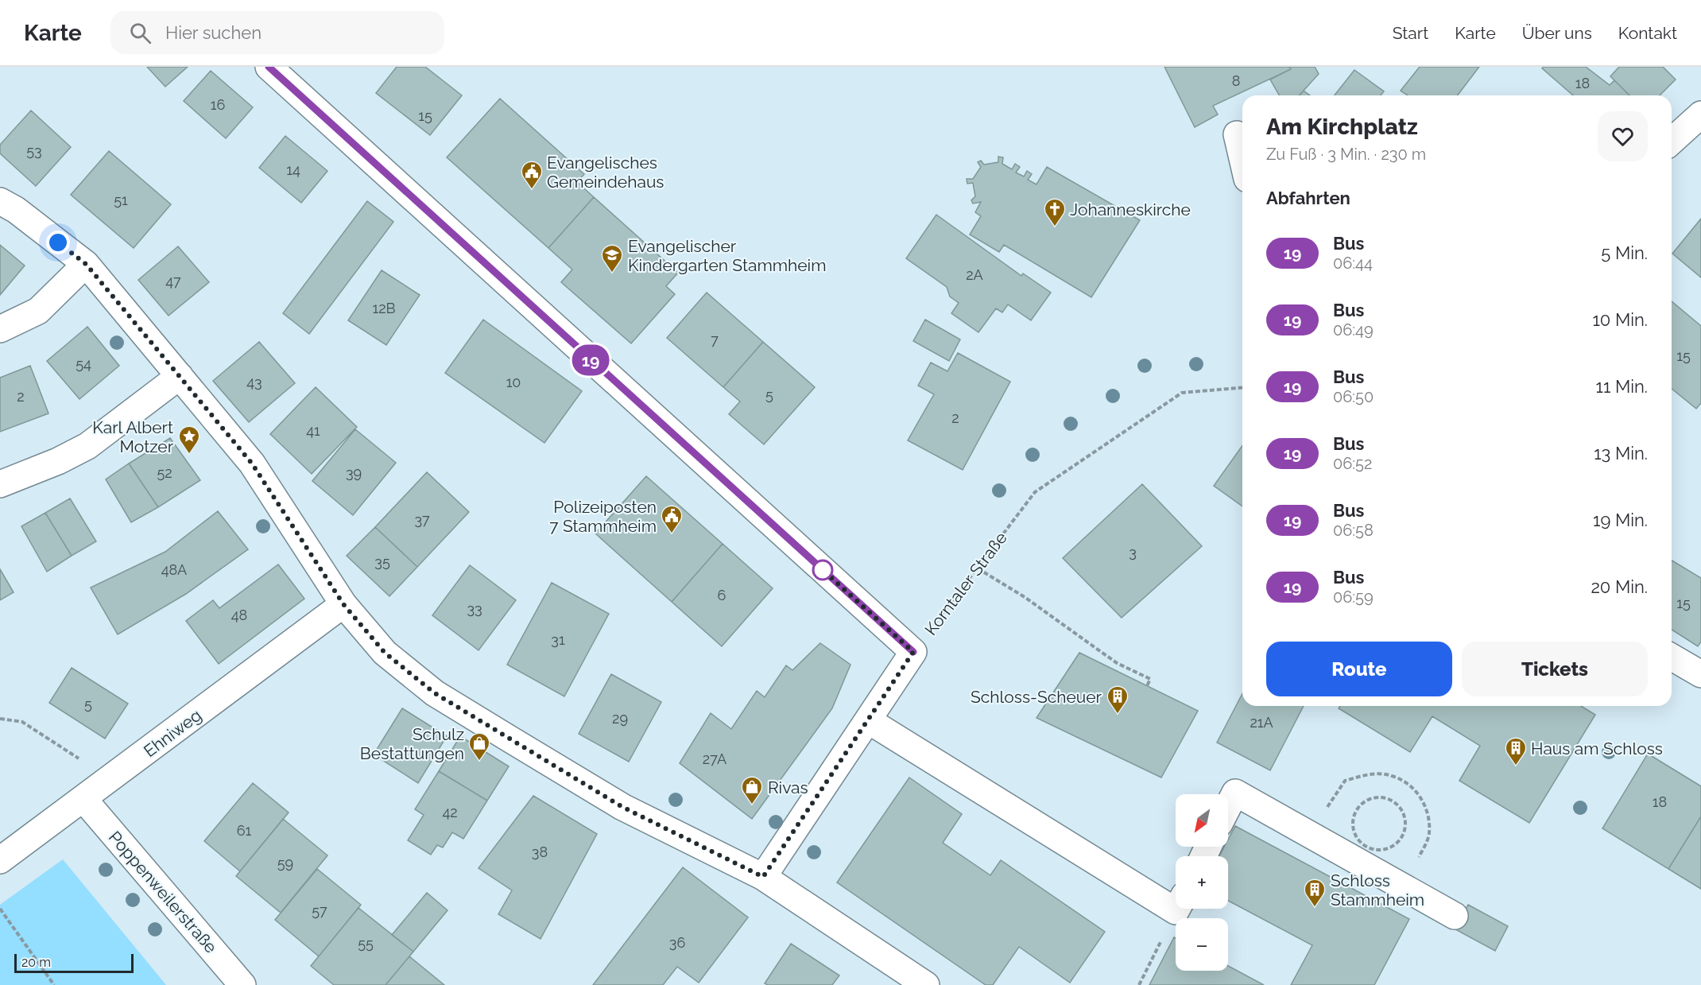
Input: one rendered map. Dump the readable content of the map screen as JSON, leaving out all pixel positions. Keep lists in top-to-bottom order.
{
  "streets": {
    "street": ["Korntaler Straße", "Ehniweg", "Poppenweilerstraße"]
  },
  "crossings": [
    ["Ehniweg", "Poppenweilerstraße"]
  ],
  "places": {
    "public building": ["Evangelisches Gemeindehaus", "Polizeiposten 7 Stammheim"],
    "church": ["Johanneskirche"],
    "school or university": ["Evangelischer Kindergarten Stammheim"],
    "place": ["Karl Albert Motzer"],
    "building": ["Schloss-Scheuer", "Haus am Schloss", "Schloss Stammheim"],
    "shop": ["Schulz Bestattungen", "Rivas"]
  },
  "lines": ["bus line 19"],
  "house_numbers": [
    "8",
    "18",
    "16",
    "15",
    "53",
    "14",
    "51",
    "2A",
    "47",
    "12B",
    "7",
    "15",
    "54",
    "43",
    "10",
    "5",
    "2",
    "2",
    "41",
    "52",
    "39",
    "37",
    "3",
    "35",
    "48A",
    "6",
    "15",
    "33",
    "48",
    "31",
    "5",
    "29",
    "21A",
    "27A",
    "18",
    "42",
    "61",
    "38",
    "59",
    "57",
    "36",
    "55"
  ],
  "scale_bar": "20 m",
  "north": "bottom left",
  "page": {
    "header": "Karte",
    "search": "Hier suchen",
    "nav": [
      "Start",
      "Karte",
      "Über uns",
      "Kontakt"
    ],
    "on_map": "19",
    "heading": [
      ["Am Kirchplatz", "Zu Fuß · 3 Min. · 230 m"],
      "Abfahrten"
    ],
    "list": [
      {
        "mark": "19",
        "name": "Bus",
        "note": "06:44",
        "value": "5 Min."
      },
      {
        "mark": "19",
        "name": "Bus",
        "note": "06:49",
        "value": "10 Min."
      },
      {
        "mark": "19",
        "name": "Bus",
        "note": "06:50",
        "value": "11 Min."
      },
      {
        "mark": "19",
        "name": "Bus",
        "note": "06:52",
        "value": "13 Min."
      },
      {
        "mark": "19",
        "name": "Bus",
        "note": "06:58",
        "value": "19 Min."
      },
      {
        "mark": "19",
        "name": "Bus",
        "note": "06:59",
        "value": "20 Min."
      }
    ],
    "buttons": ["Route", "Tickets"],
    "map_buttons": ["+", "−"],
    "scale": "20 m"
  }
}
